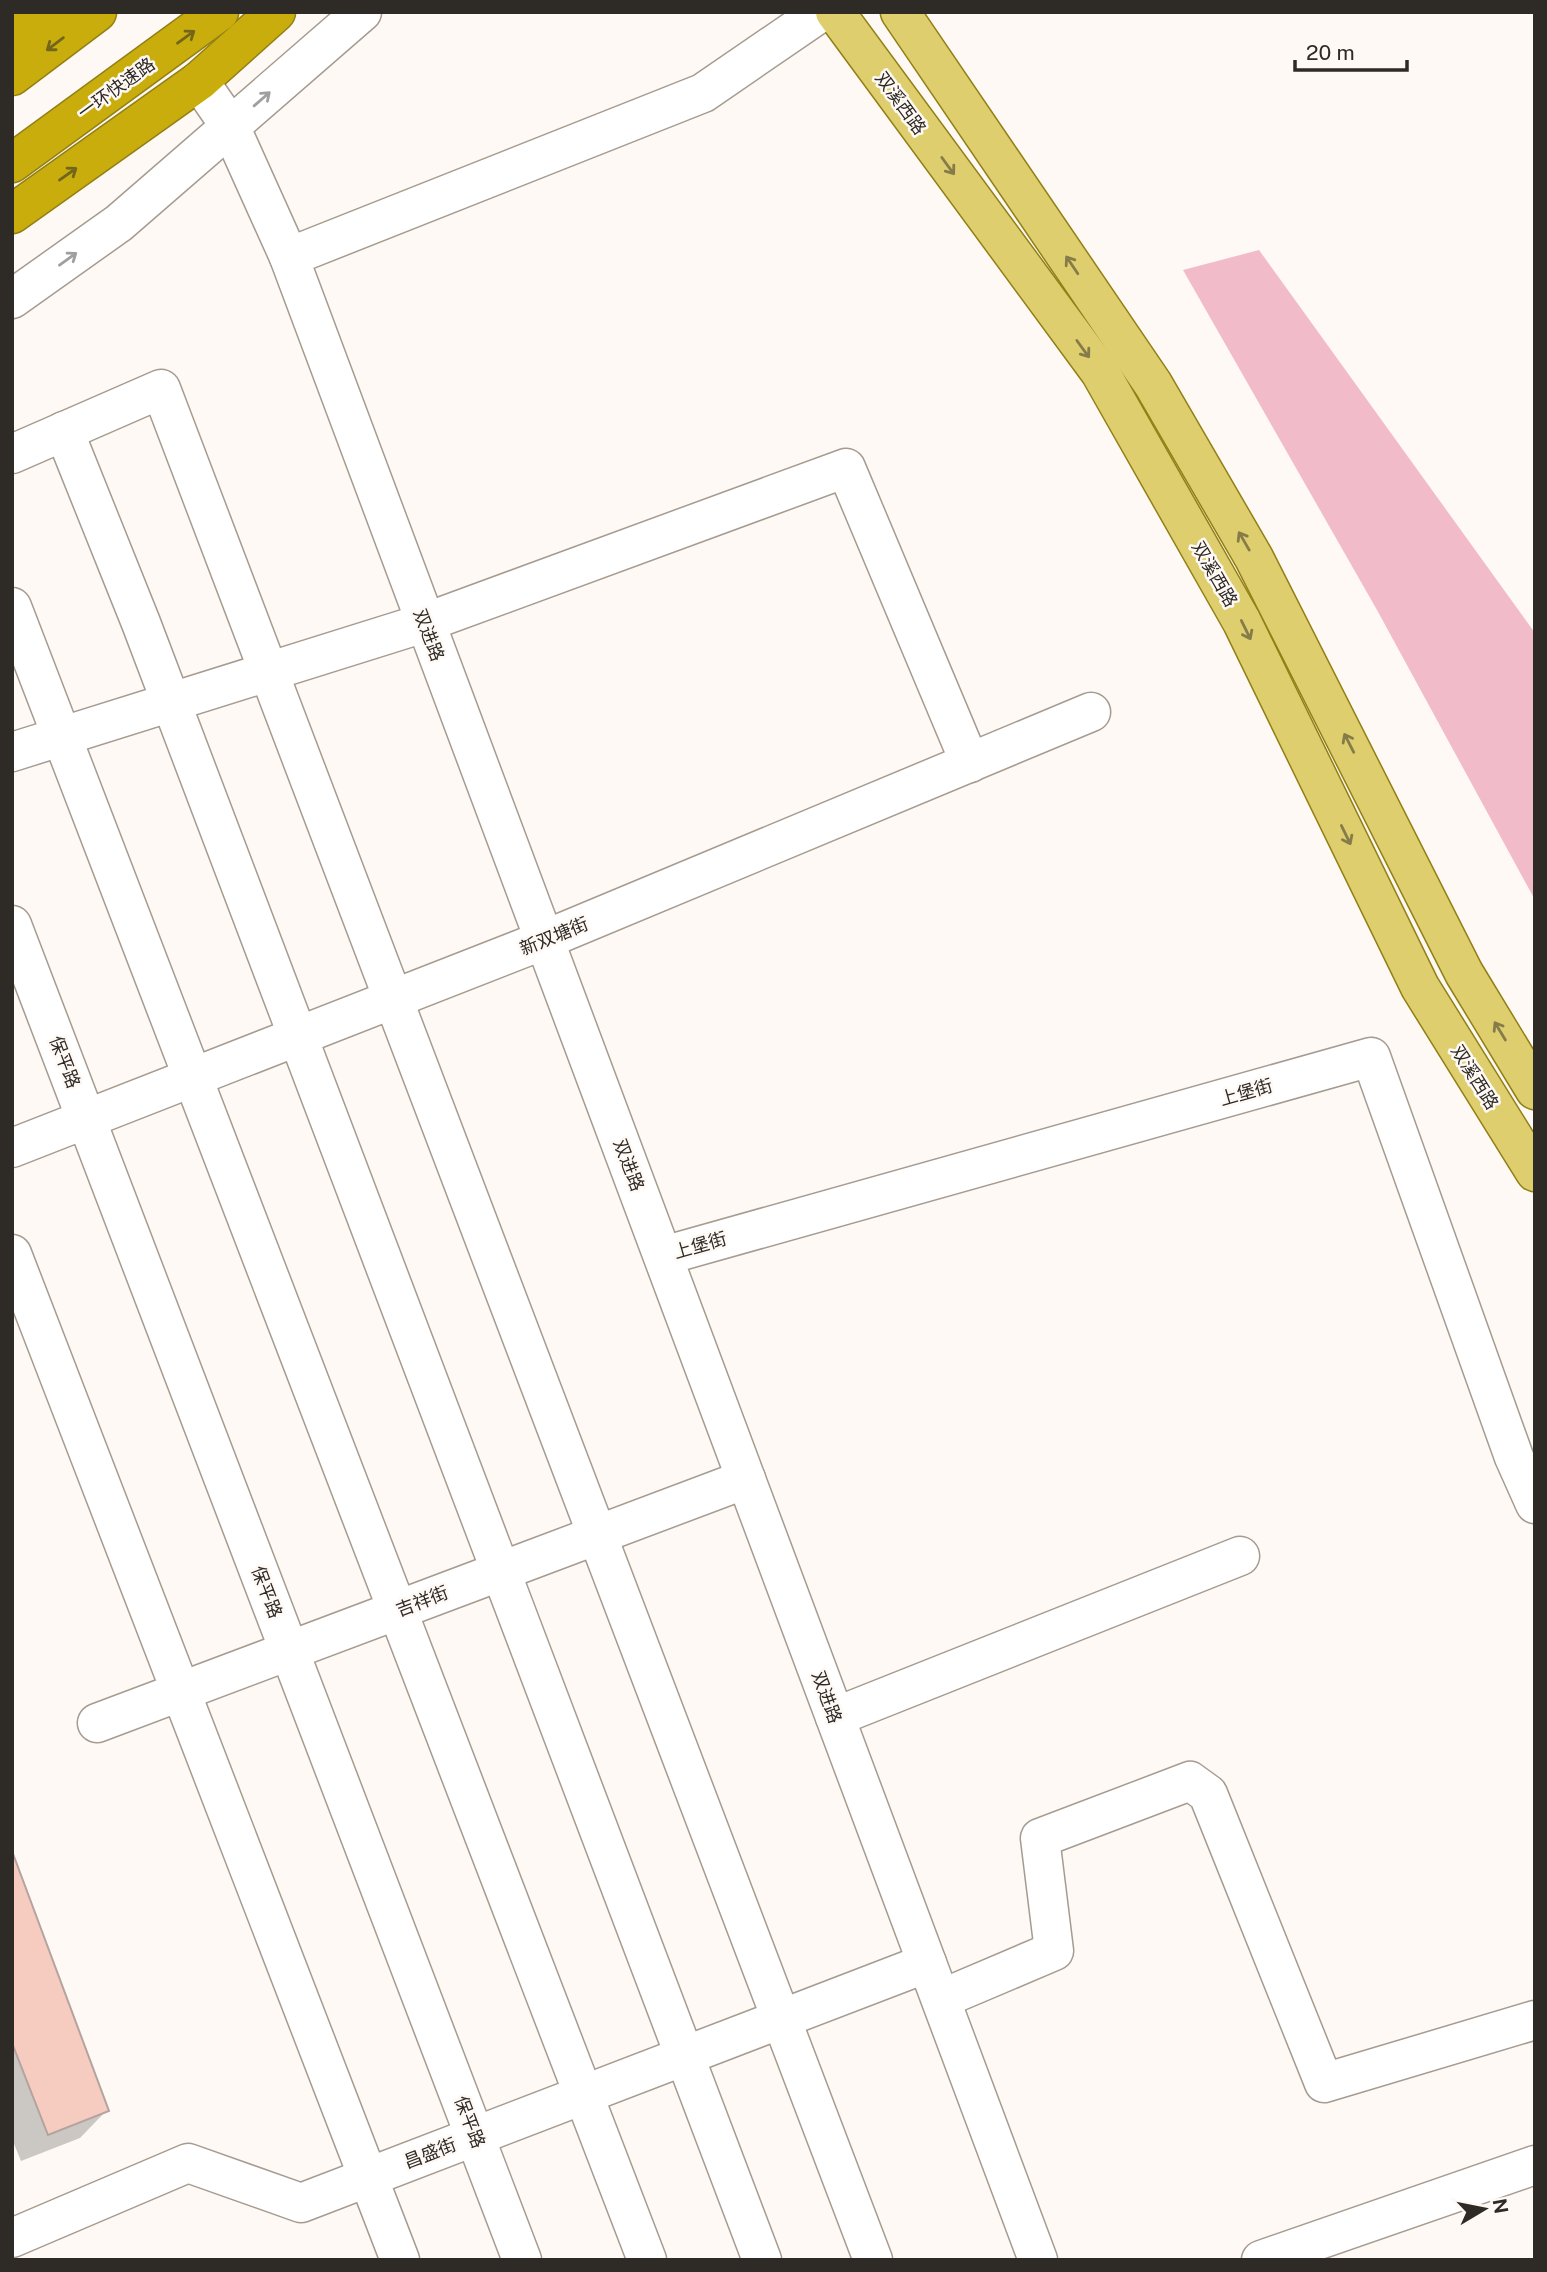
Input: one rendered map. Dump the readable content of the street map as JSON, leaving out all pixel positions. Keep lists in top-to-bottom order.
{
  "streets": {
    "highway": ["一环快速路"],
    "main road": ["双溪西路"],
    "street": [
      "双进路",
      "新双塘街",
      "保平路",
      "上堡街",
      "吉祥街",
      "昌盛街"
    ]
  },
  "crossings": [
    ["双进路", "新双塘街"],
    ["双进路", "上堡街"],
    ["双进路", "吉祥街"],
    ["双进路", "昌盛街"],
    ["新双塘街", "保平路"],
    ["保平路", "吉祥街"],
    ["保平路", "昌盛街"]
  ],
  "scale_bar": "20 m",
  "north": "right"
}
